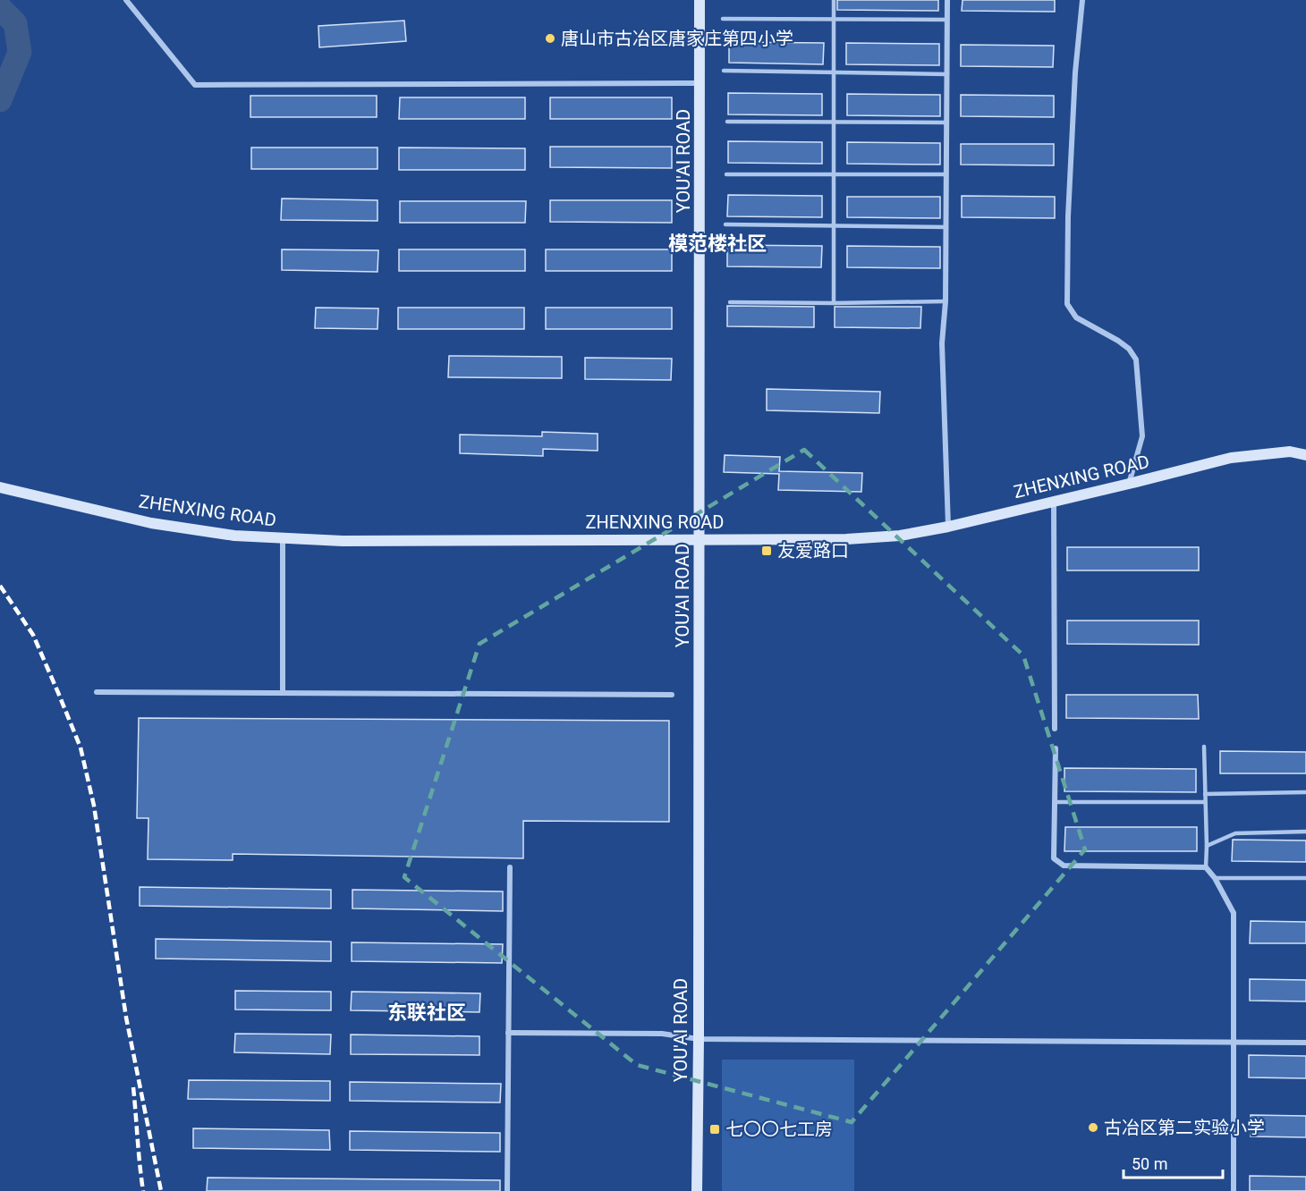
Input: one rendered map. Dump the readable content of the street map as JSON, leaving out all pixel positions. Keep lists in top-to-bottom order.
{
  "streets": {
    "street": ["YOU'AI ROAD", "ZHENXING ROAD"]
  },
  "crossings": [
    ["YOU'AI ROAD", "ZHENXING ROAD"]
  ],
  "districts": ["模范楼社区", "东联社区"],
  "places": {
    "other": ["唐山市古冶区唐家庄第四小学", "古冶区第二实验小学"],
    "transit": ["友爱路口", "七〇〇七工房"]
  },
  "scale_bar": "50 m"
}
